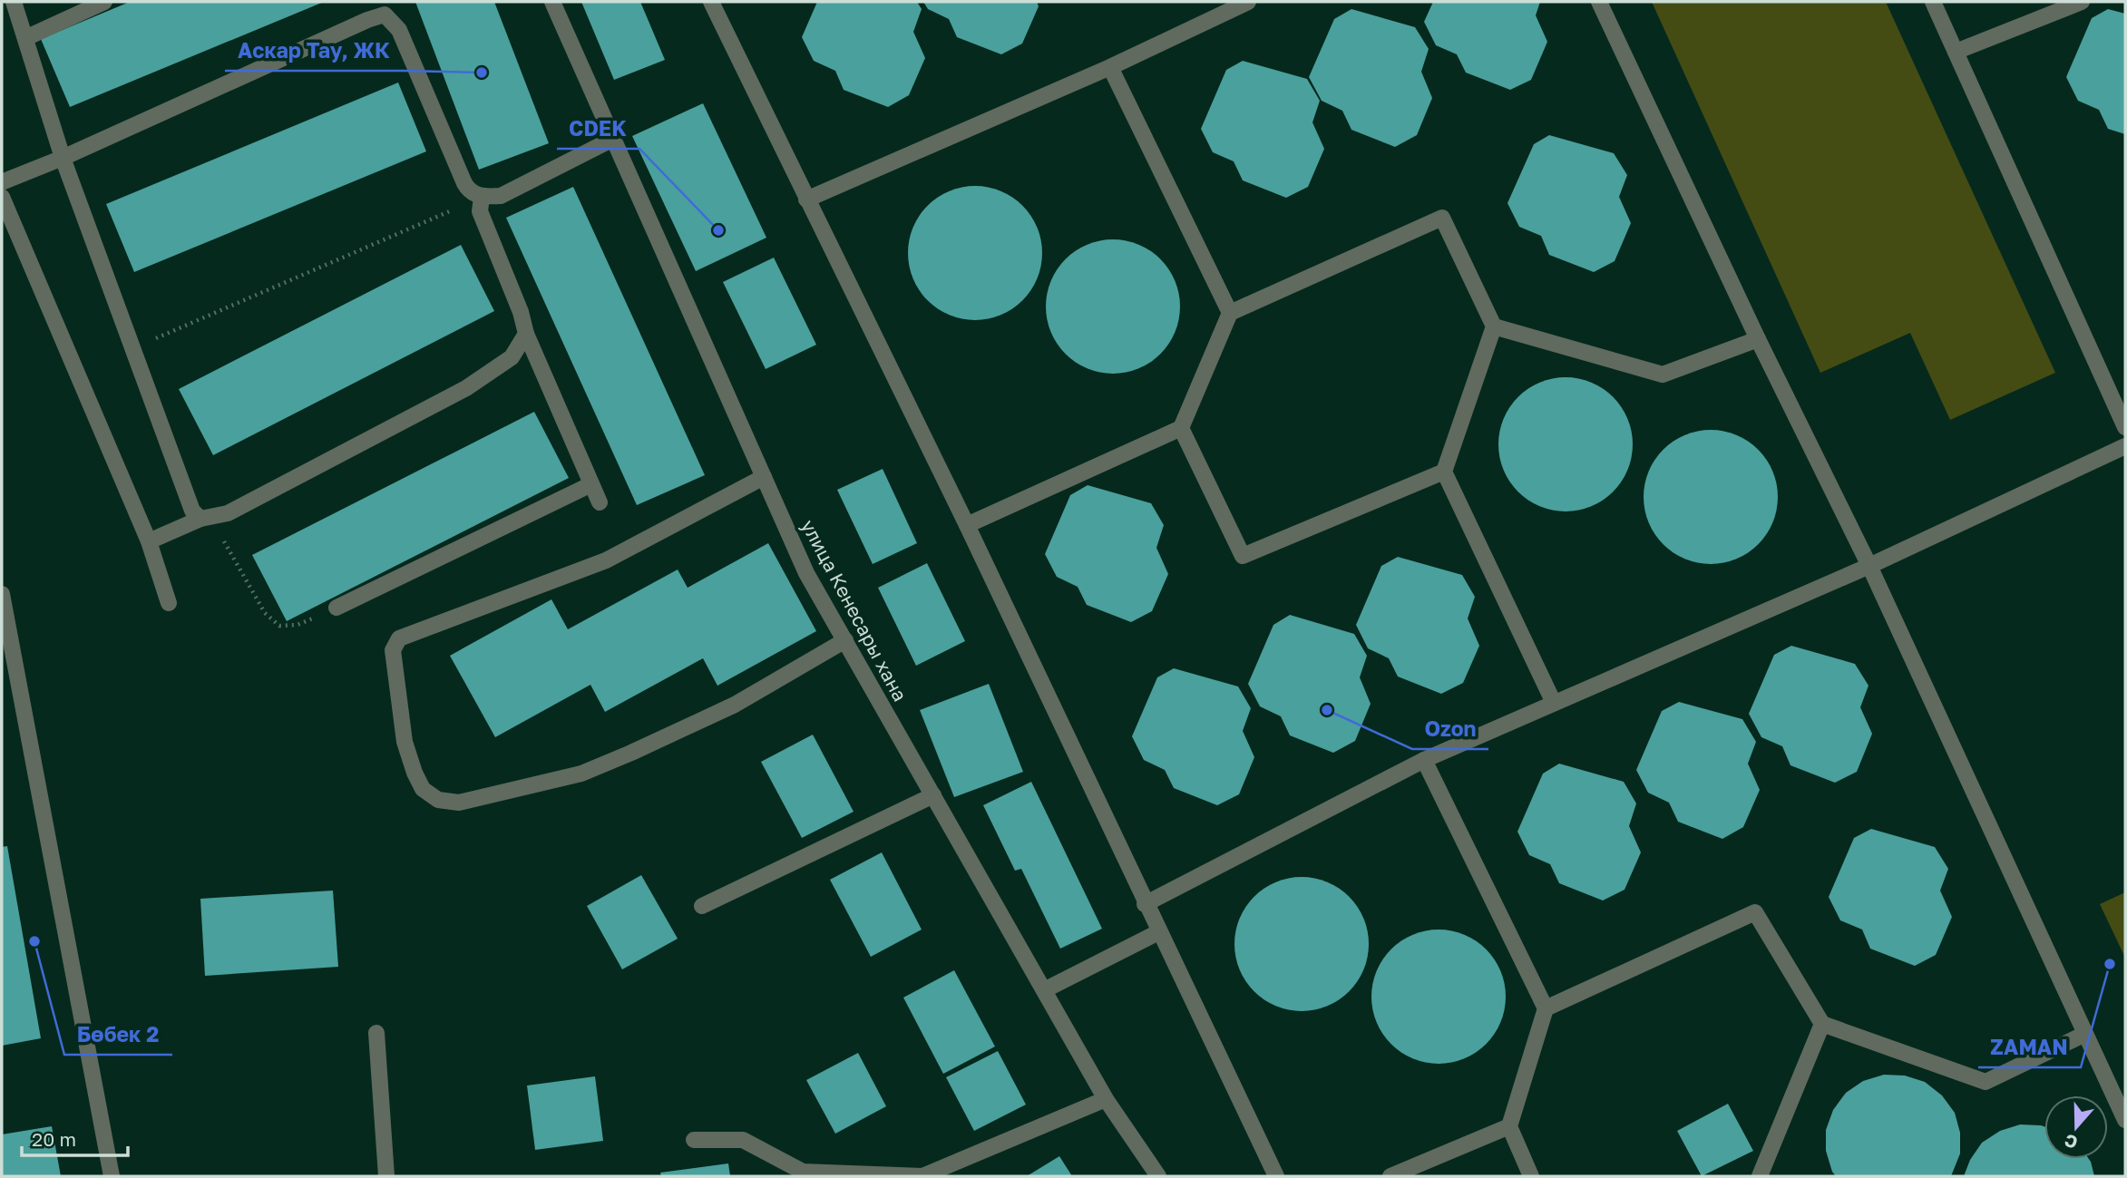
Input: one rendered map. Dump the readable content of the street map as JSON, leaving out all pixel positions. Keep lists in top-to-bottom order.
{
  "streets": {
    "street": ["улица Кенесары хана"]
  },
  "places": [
    "Аскар Тау, ЖК",
    "CDEK",
    "Ozon",
    "Бөбек 2",
    "ZAMAN"
  ],
  "scale_bar": "20 m",
  "north": "bottom"
}
